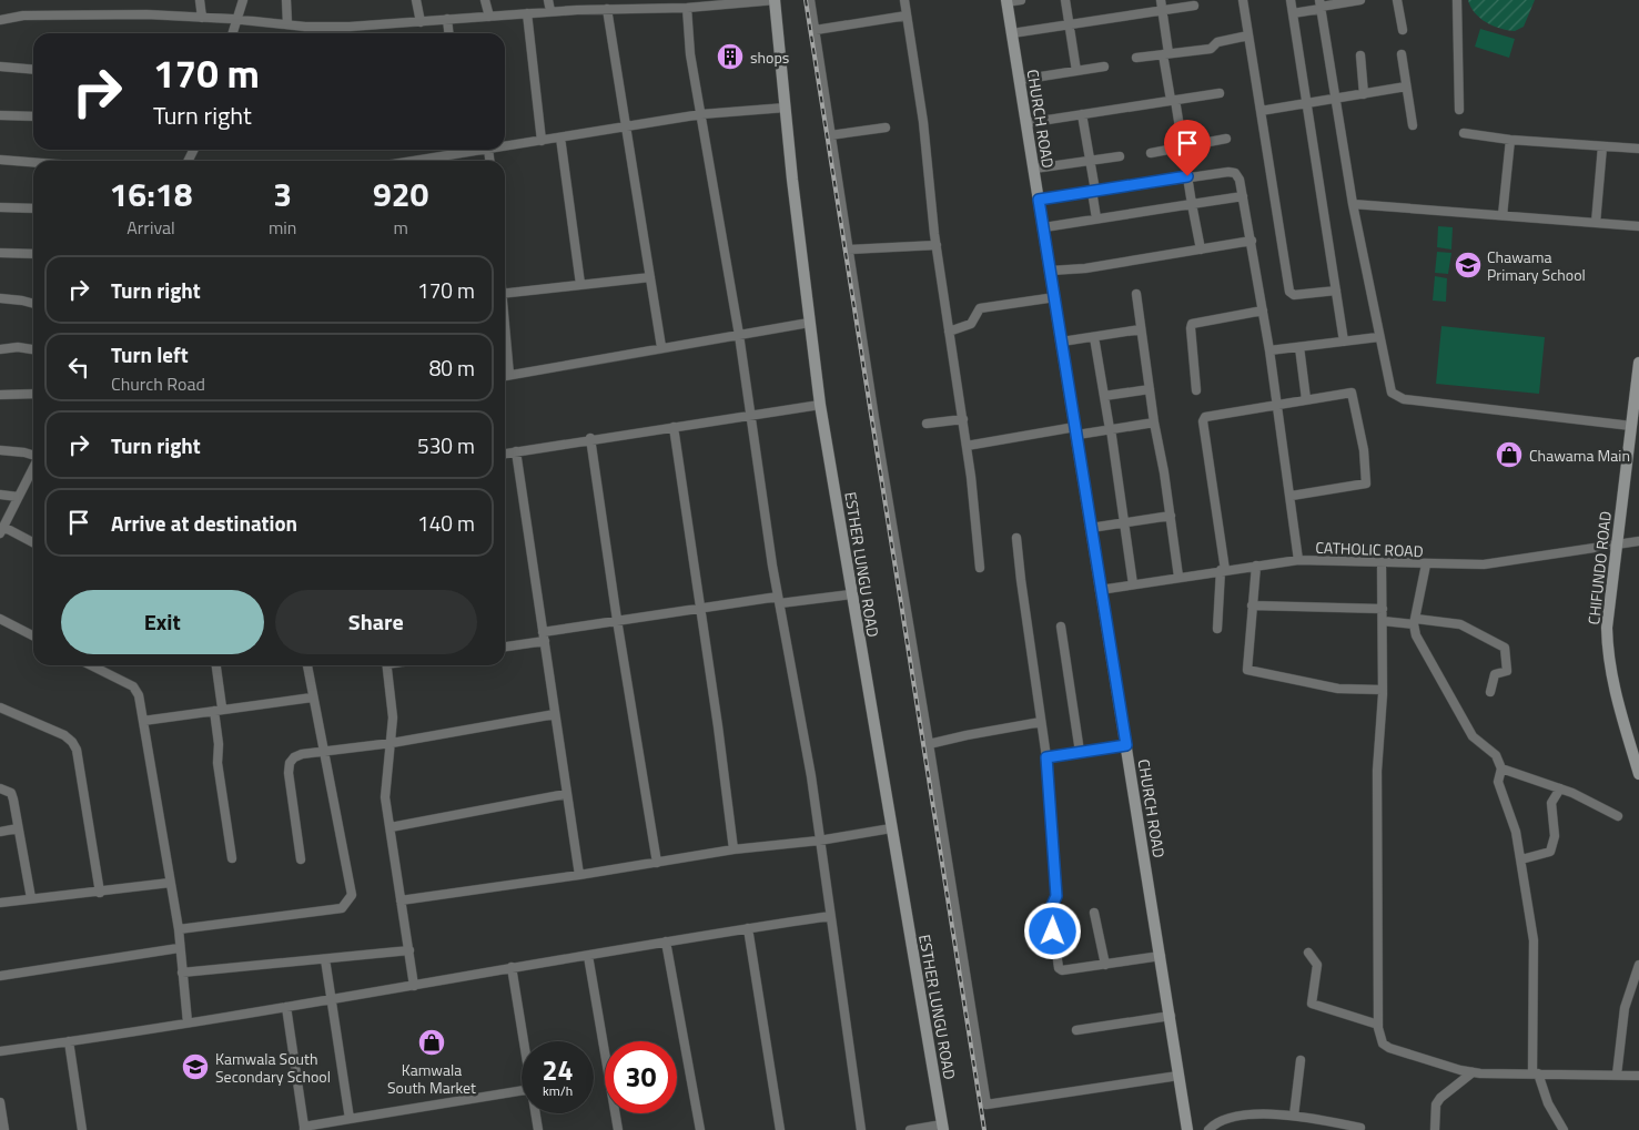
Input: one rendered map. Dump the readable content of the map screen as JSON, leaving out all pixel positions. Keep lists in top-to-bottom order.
{
  "streets": {
    "street": [
      "CHURCH ROAD",
      "CATHOLIC ROAD",
      "ESTHER LUNGU ROAD",
      "CHIFUNDO ROAD"
    ]
  },
  "crossings": [
    ["CHURCH ROAD", "CATHOLIC ROAD"],
    ["CATHOLIC ROAD", "CHIFUNDO ROAD"]
  ],
  "places": {
    "building": ["shops"],
    "school or university": ["Chawama Primary School", "Kamwala South Secondary School"],
    "shop": ["Chawama Main", "Kamwala South Market"]
  },
  "page": {
    "turn": ["170 m", "Turn right"],
    "eta": [
      "16:18",
      "Arrival",
      "3",
      "min",
      "920",
      "m"
    ],
    "list": [
      {
        "name": "Turn right",
        "value": "170 m"
      },
      {
        "name": "Turn left",
        "note": "Church Road",
        "value": "80 m"
      },
      {
        "name": "Turn right",
        "value": "530 m"
      },
      {
        "name": "Arrive at destination",
        "value": "140 m"
      }
    ],
    "buttons": ["Exit", "Share"],
    "speed": "24 km/h",
    "limit": "30"
  }
}
